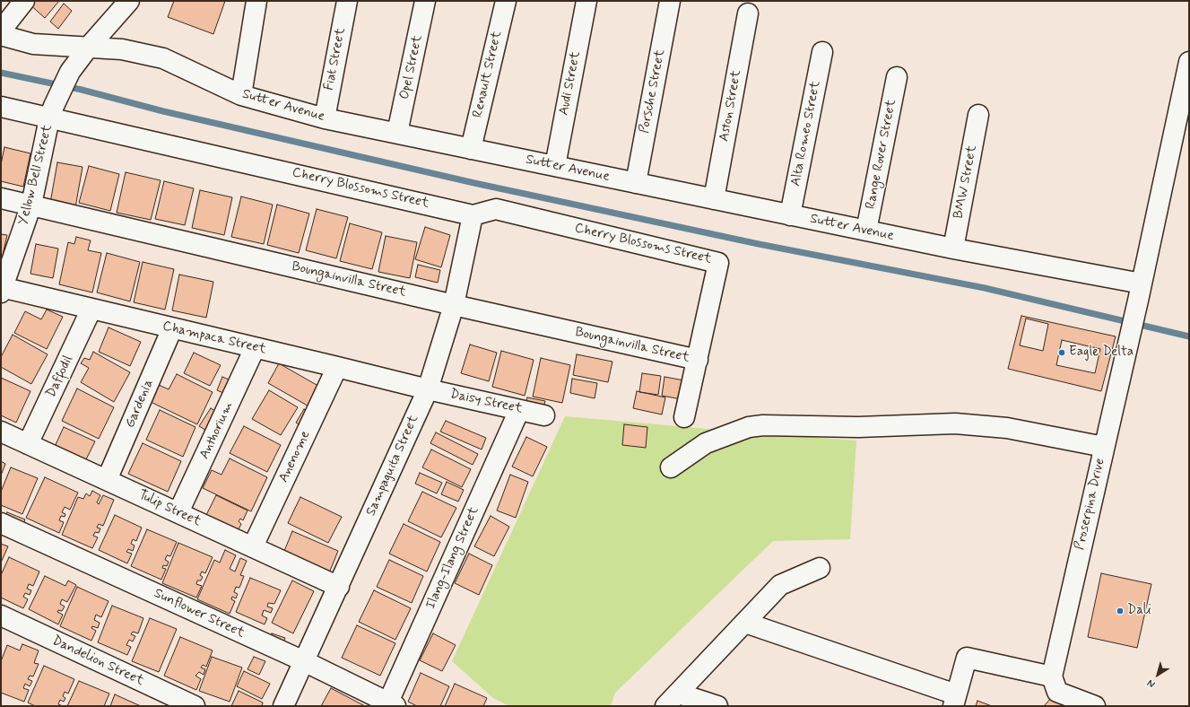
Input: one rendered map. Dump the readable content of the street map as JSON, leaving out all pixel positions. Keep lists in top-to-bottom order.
{
  "streets": {
    "street": [
      "Fiat Street",
      "Opel Street",
      "Renault Street",
      "Audi Street",
      "Porsche Street",
      "Sutter Avenue",
      "Aston Street",
      "Alta Romeo Street",
      "Range Rover Street",
      "Yellow Bell Street",
      "BMW Street",
      "Cherry Blossoms Street",
      "Boungainvilla Street",
      "Champaca Street",
      "Daffodil",
      "Daisy Street",
      "Gardenia",
      "Anthorium",
      "Anenome",
      "Sampaguita Street",
      "Proserpina Drive",
      "Tulip Street",
      "Ilang-Ilang Street",
      "Sunflower Street",
      "Dandelion Street"
    ]
  },
  "crossings": [
    ["Fiat Street", "Sutter Avenue"],
    ["Opel Street", "Sutter Avenue"],
    ["Renault Street", "Sutter Avenue"],
    ["Audi Street", "Sutter Avenue"],
    ["Porsche Street", "Sutter Avenue"],
    ["Sutter Avenue", "Aston Street"],
    ["Sutter Avenue", "Alta Romeo Street"],
    ["Sutter Avenue", "Range Rover Street"],
    ["Sutter Avenue", "Yellow Bell Street"],
    ["Sutter Avenue", "BMW Street"],
    ["Sutter Avenue", "Proserpina Drive"],
    ["Yellow Bell Street", "Cherry Blossoms Street"],
    ["Yellow Bell Street", "Boungainvilla Street"],
    ["Yellow Bell Street", "Champaca Street"],
    ["Cherry Blossoms Street", "Boungainvilla Street"],
    ["Cherry Blossoms Street", "Sampaguita Street"],
    ["Boungainvilla Street", "Sampaguita Street"],
    ["Champaca Street", "Daffodil"],
    ["Champaca Street", "Daisy Street"],
    ["Champaca Street", "Gardenia"],
    ["Champaca Street", "Anthorium"],
    ["Champaca Street", "Anenome"],
    ["Champaca Street", "Sampaguita Street"],
    ["Daffodil", "Tulip Street"],
    ["Daisy Street", "Sampaguita Street"],
    ["Daisy Street", "Ilang-Ilang Street"],
    ["Gardenia", "Tulip Street"],
    ["Anthorium", "Tulip Street"],
    ["Anenome", "Tulip Street"],
    ["Sampaguita Street", "Tulip Street"],
    ["Sampaguita Street", "Sunflower Street"],
    ["Ilang-Ilang Street", "Sunflower Street"]
  ],
  "places": ["Eagle Delta", "Dali"],
  "north": "bottom left"
}
